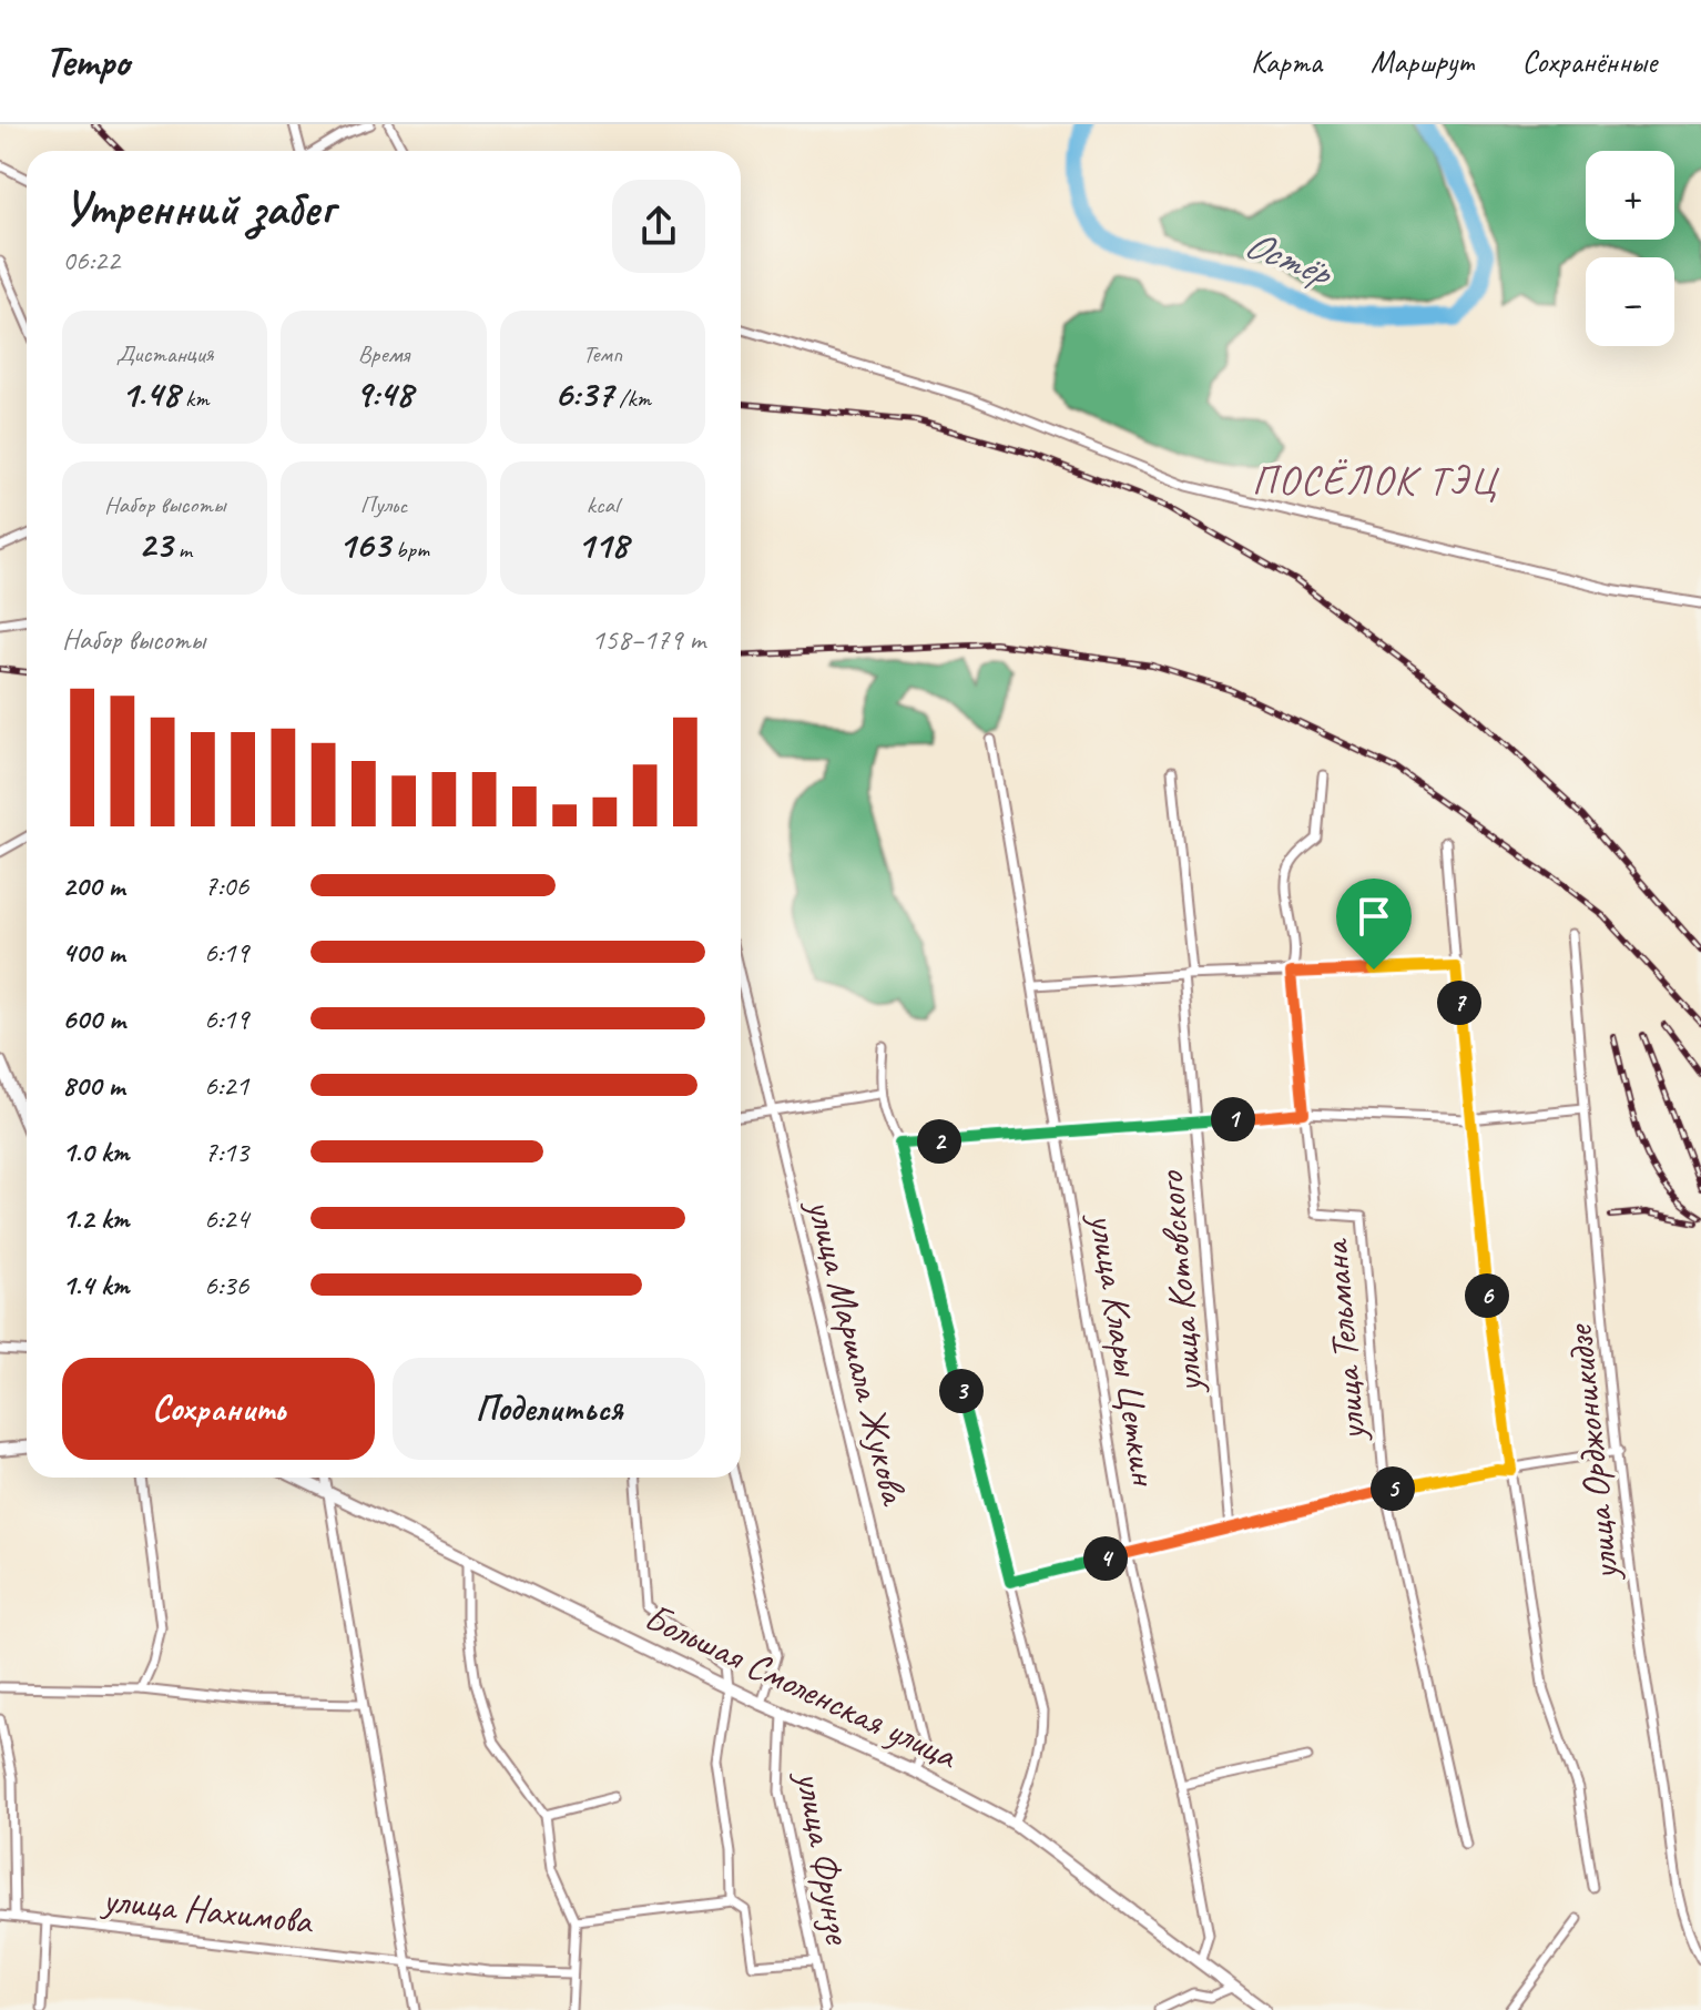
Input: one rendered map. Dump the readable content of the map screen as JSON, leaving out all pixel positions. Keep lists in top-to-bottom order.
{
  "streets": {
    "main road": ["Большая Смоленская улица"],
    "street": [
      "улица Котовского",
      "улица Тельмана",
      "улица Клары Цеткин",
      "улица Маршала Жукова",
      "улица Орджоникидзе",
      "улица Фрунзе",
      "улица Нахимова"
    ]
  },
  "crossings": [
    ["улица Клары Цеткин", "Большая Смоленская улица"],
    ["улица Маршала Жукова", "Большая Смоленская улица"],
    ["Большая Смоленская улица", "улица Фрунзе"]
  ],
  "districts": ["ПОСЁЛОК ТЭЦ"],
  "water": ["Остёр"],
  "page": {
    "header": "Tempo",
    "nav": ["Карта", "Маршрут", "Сохранённые"],
    "map_buttons": ["+", "−"],
    "heading": ["Утренний забег", "06:22"],
    "stats": [
      ["Дистанция", "1.48 km"],
      ["Время", "9:48"],
      ["Темп", "6:37 /km"],
      ["Набор высоты", "23 m"],
      ["Пульс", "163 bpm"],
      ["kcal", "118"]
    ],
    "chart": ["Набор высоты", "158–179 m"],
    "list": [
      {
        "name": "200 m",
        "note": "7:06"
      },
      {
        "name": "400 m",
        "note": "6:19"
      },
      {
        "name": "600 m",
        "note": "6:19"
      },
      {
        "name": "800 m",
        "note": "6:21"
      },
      {
        "name": "1.0 km",
        "note": "7:13"
      },
      {
        "name": "1.2 km",
        "note": "6:24"
      },
      {
        "name": "1.4 km",
        "note": "6:36"
      }
    ],
    "pins": [
      "7",
      "1",
      "2",
      "6",
      "3",
      "5",
      "4"
    ],
    "buttons": ["Сохранить", "Поделиться"]
  }
}
